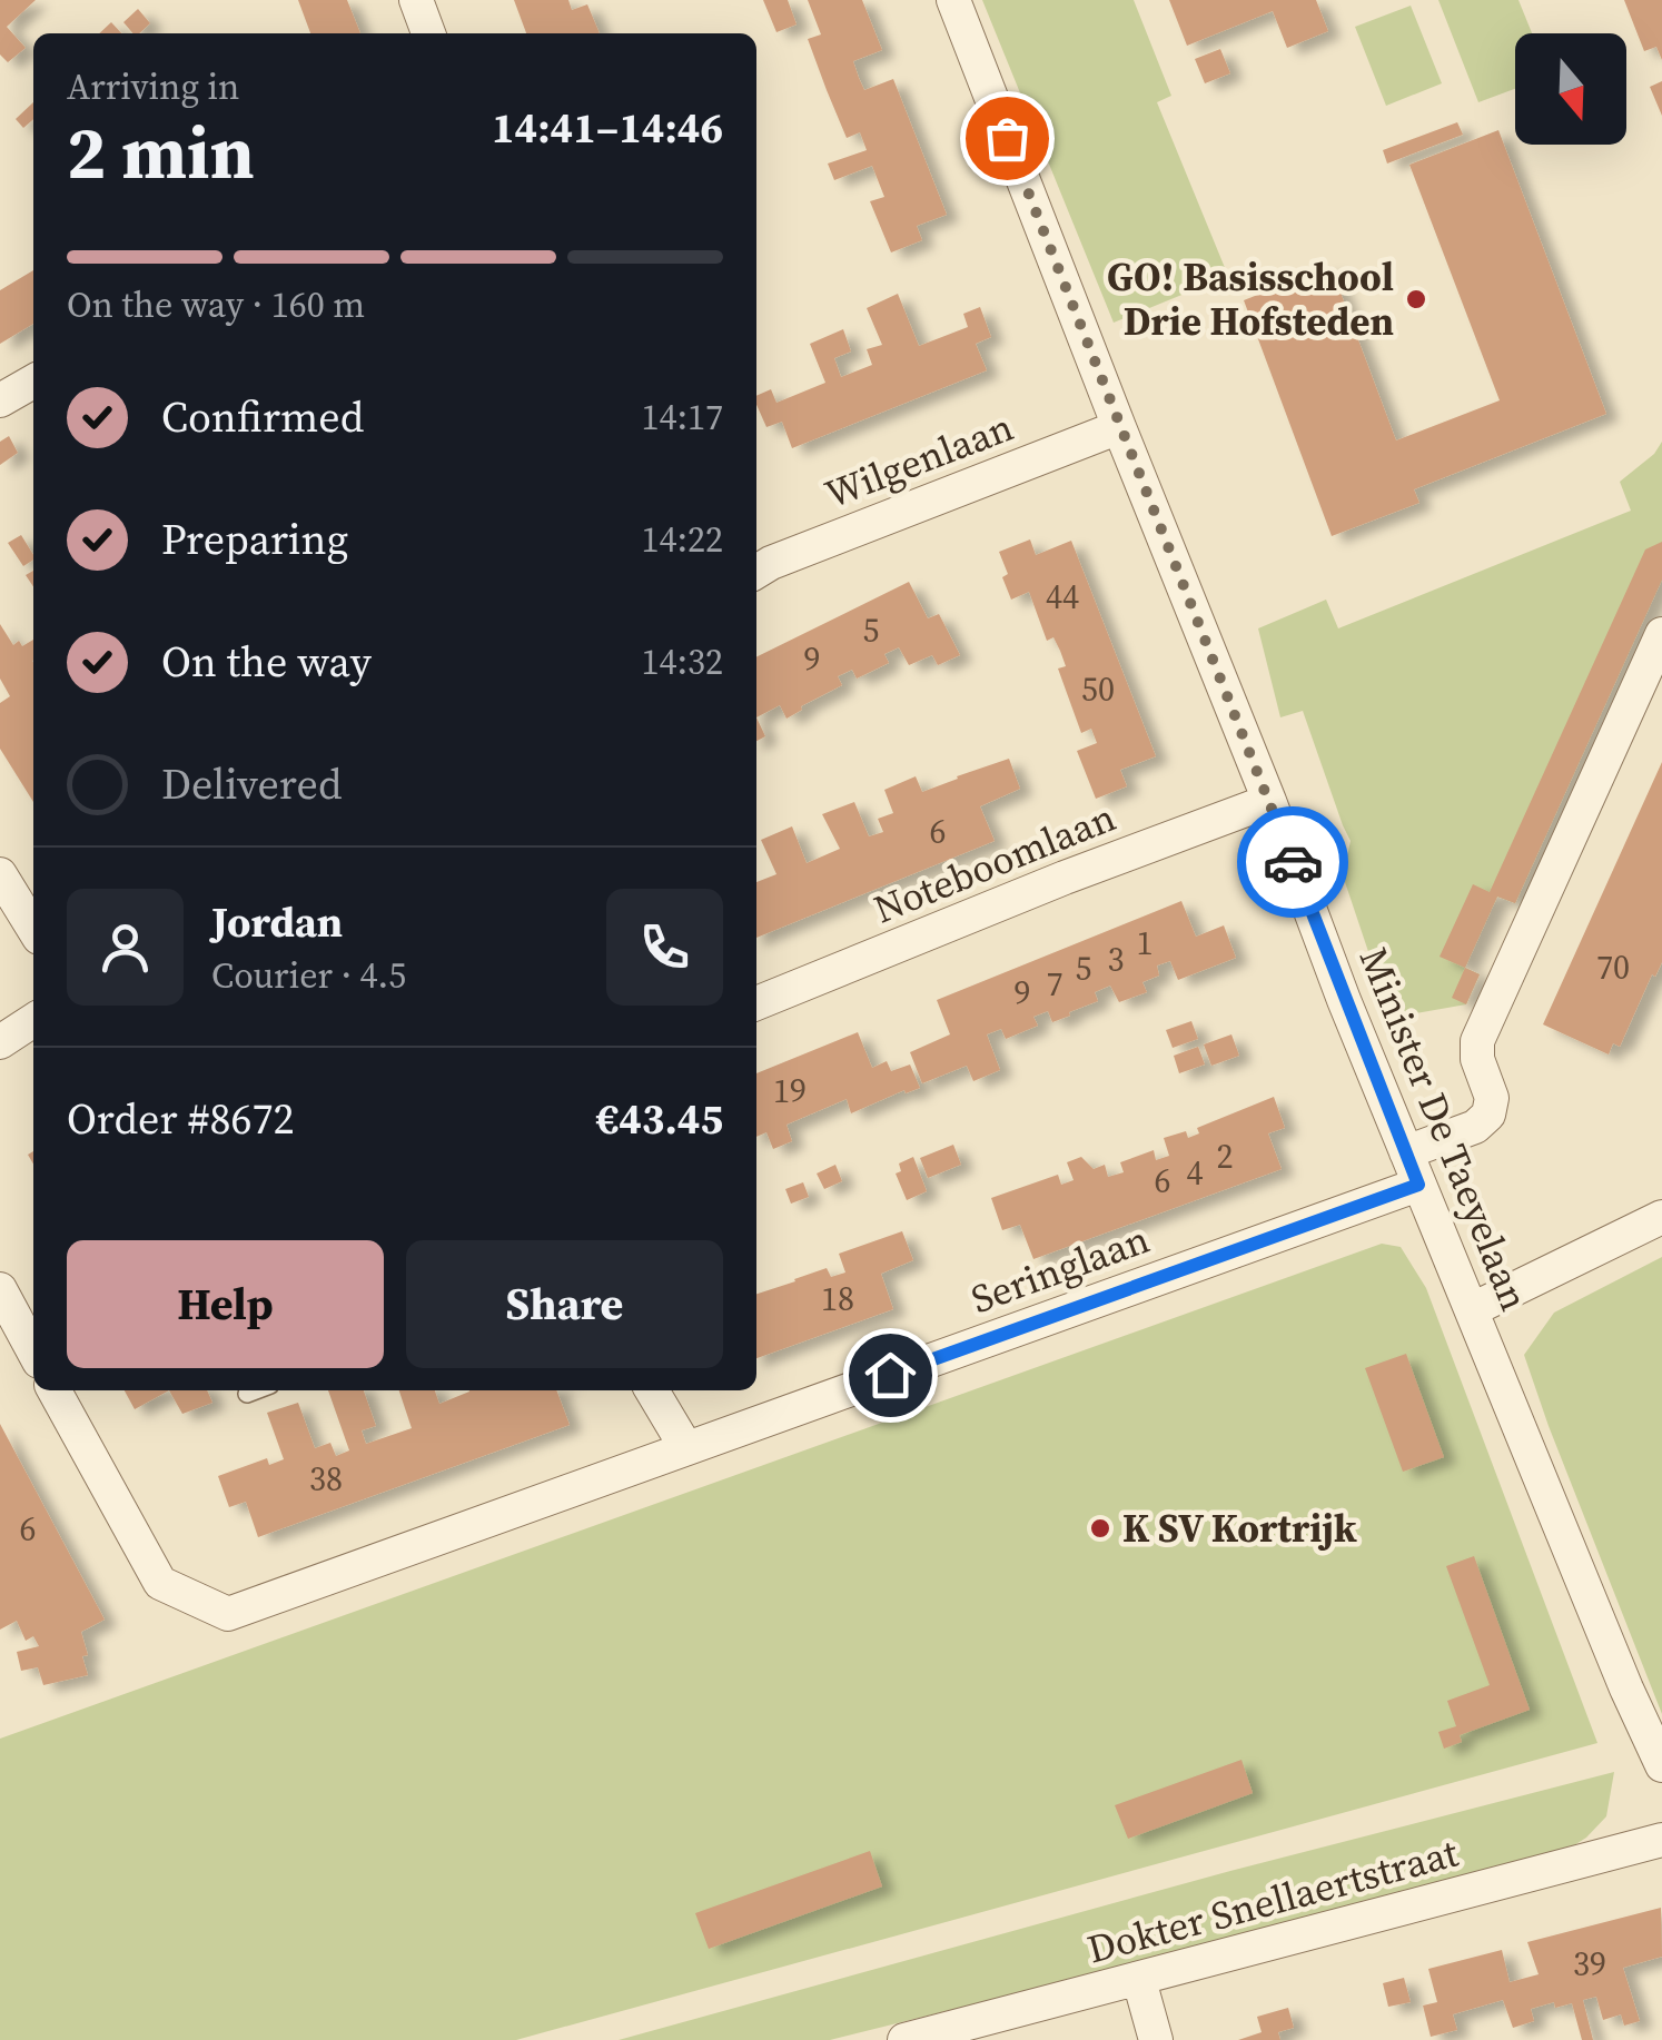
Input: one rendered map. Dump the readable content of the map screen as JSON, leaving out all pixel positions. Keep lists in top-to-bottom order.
{
  "streets": {
    "street": [
      "Wilgenlaan",
      "Noteboomlaan",
      "Minister De Taeyelaan",
      "Seringlaan",
      "Dokter Snellaertstraat"
    ]
  },
  "crossings": [
    ["Wilgenlaan", "Minister De Taeyelaan"],
    ["Noteboomlaan", "Minister De Taeyelaan"],
    ["Minister De Taeyelaan", "Seringlaan"]
  ],
  "places": ["GO! Basisschool Drie Hofsteden", "K SV Kortrijk"],
  "house_numbers": [
    "44",
    "5",
    "9",
    "50",
    "6",
    "1",
    "3",
    "70",
    "5",
    "7",
    "9",
    "19",
    "2",
    "4",
    "6",
    "18",
    "38",
    "6",
    "39"
  ],
  "north": "bottom",
  "page": {
    "heading": ["2 min", "Arriving in", "14:41–14:46"],
    "panel": [
      "Jordan",
      "Courier · 4.5",
      "Order #8672",
      "€43.45"
    ],
    "bar": "On the way · 160 m",
    "list": [
      ["Confirmed", "14:17"],
      ["Preparing", "14:22"],
      ["On the way", "14:32"],
      "Delivered"
    ],
    "buttons": ["Help", "Share"]
  }
}
